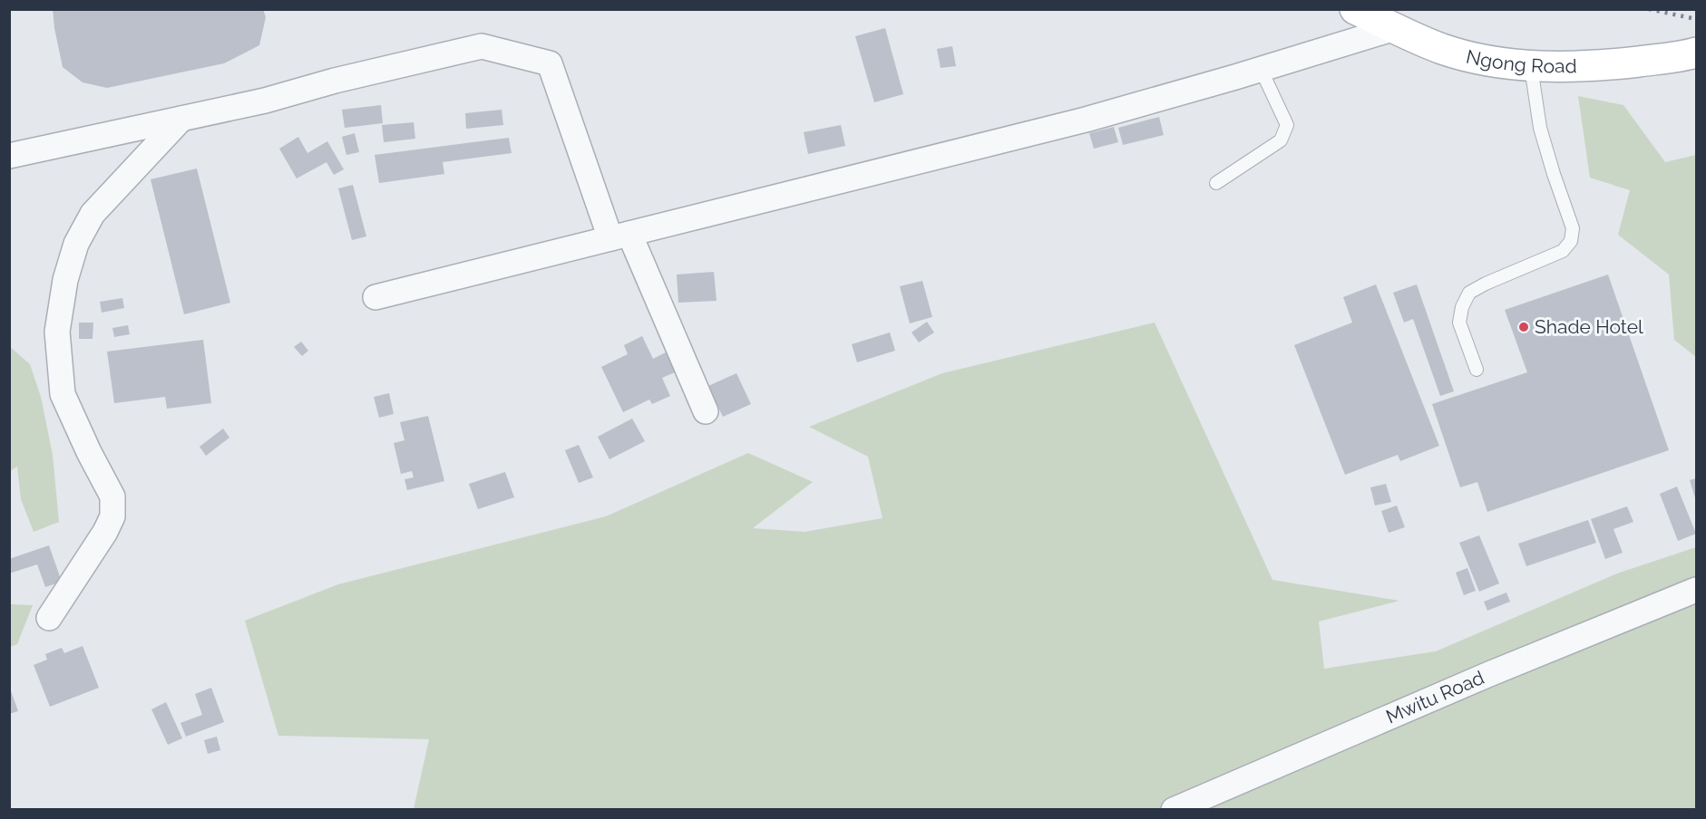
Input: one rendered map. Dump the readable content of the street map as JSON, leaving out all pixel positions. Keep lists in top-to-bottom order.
{
  "streets": {
    "main road": ["Ngong Road"],
    "street": ["Mwitu Road"]
  },
  "places": ["Shade Hotel"]
}
